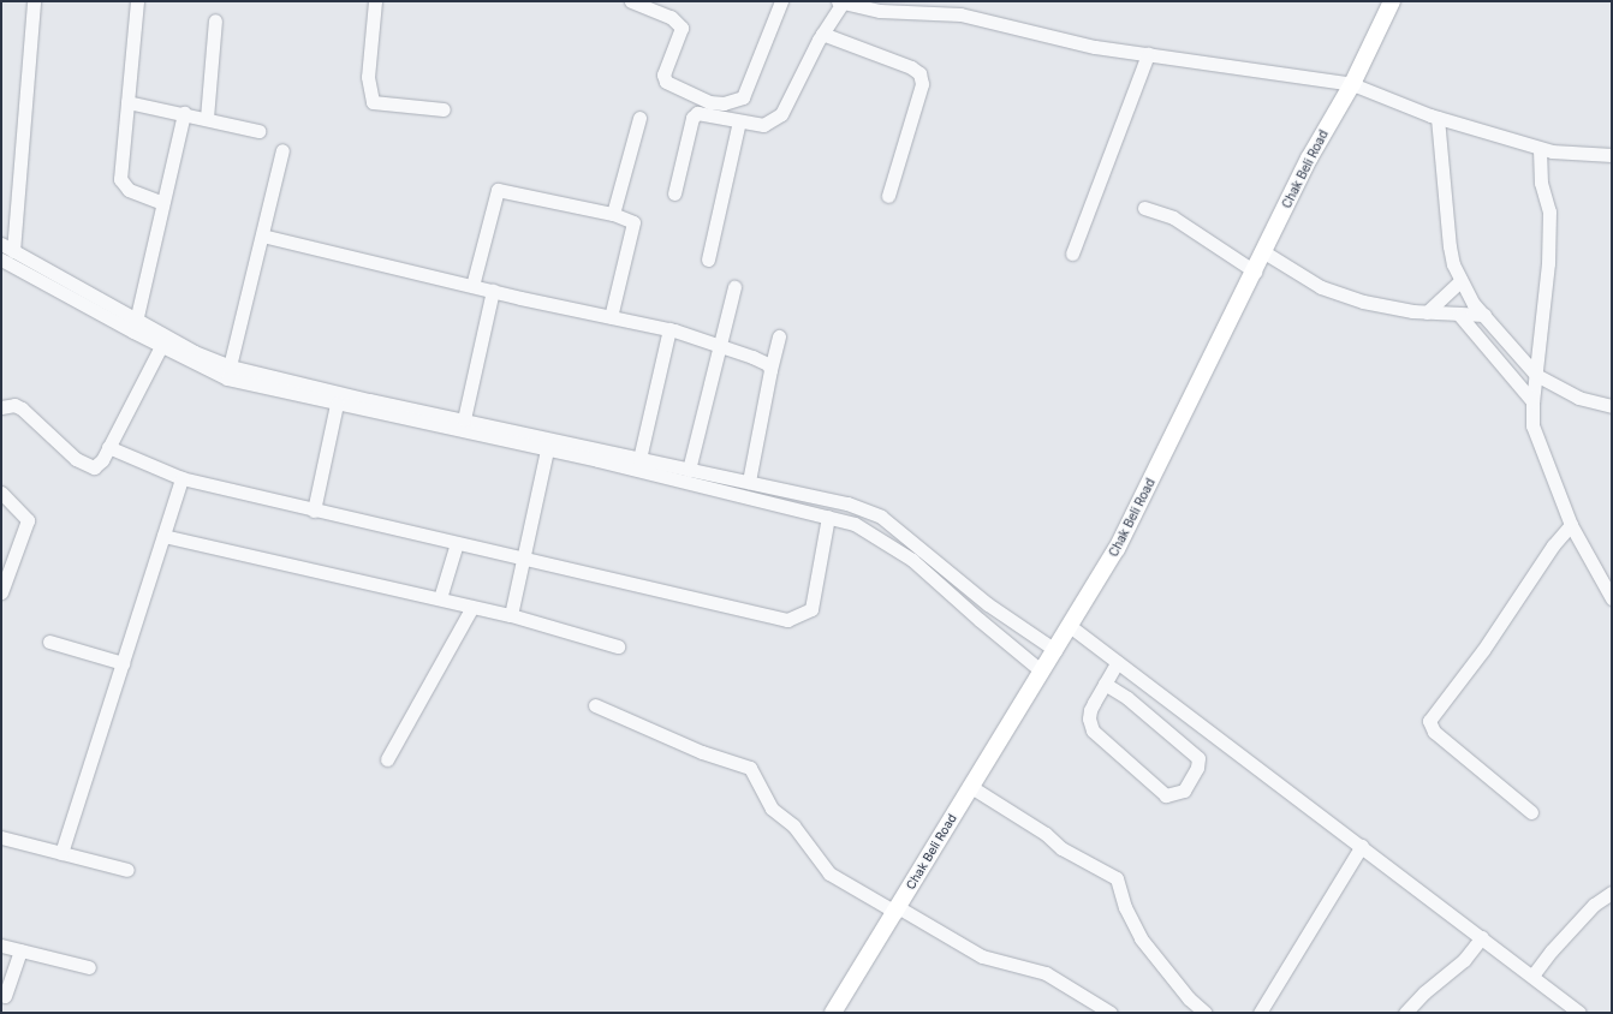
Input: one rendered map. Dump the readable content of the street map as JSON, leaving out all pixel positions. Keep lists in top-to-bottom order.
{
  "streets": {
    "main road": ["Chak Beli Road"]
  }
}
